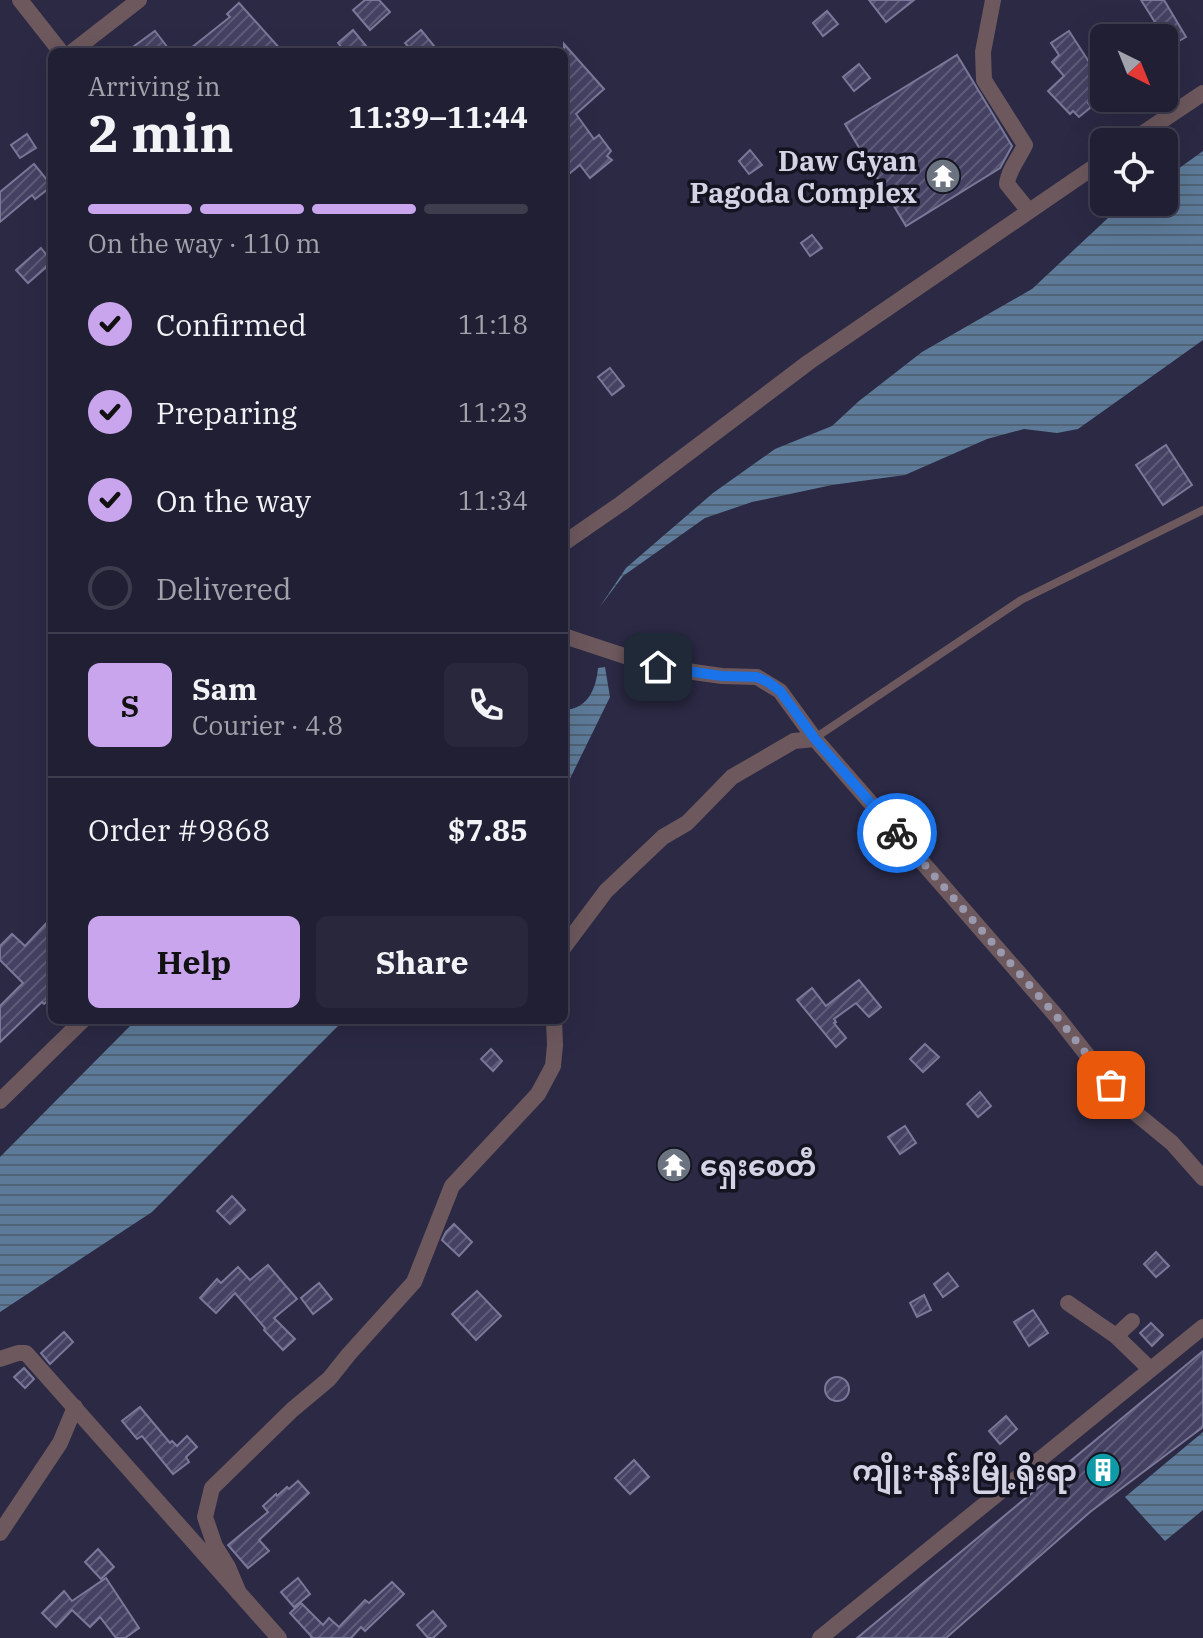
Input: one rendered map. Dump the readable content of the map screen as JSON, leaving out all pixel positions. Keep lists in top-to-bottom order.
{
  "places": {
    "temple": ["Daw Gyan Pagoda Complex", "ရှေးစေတီ"],
    "building": ["ကျိုး+နန်းမြို့ရိုးရာ"]
  },
  "north": "bottom right",
  "page": {
    "heading": ["2 min", "Arriving in", "11:39–11:44"],
    "panel": [
      "Sam",
      "Courier · 4.8",
      "Order #9868",
      "$7.85"
    ],
    "bar": "On the way · 110 m",
    "list": [
      ["Confirmed", "11:18"],
      ["Preparing", "11:23"],
      ["On the way", "11:34"],
      "Delivered"
    ],
    "round": "S",
    "buttons": ["Help", "Share"]
  }
}
